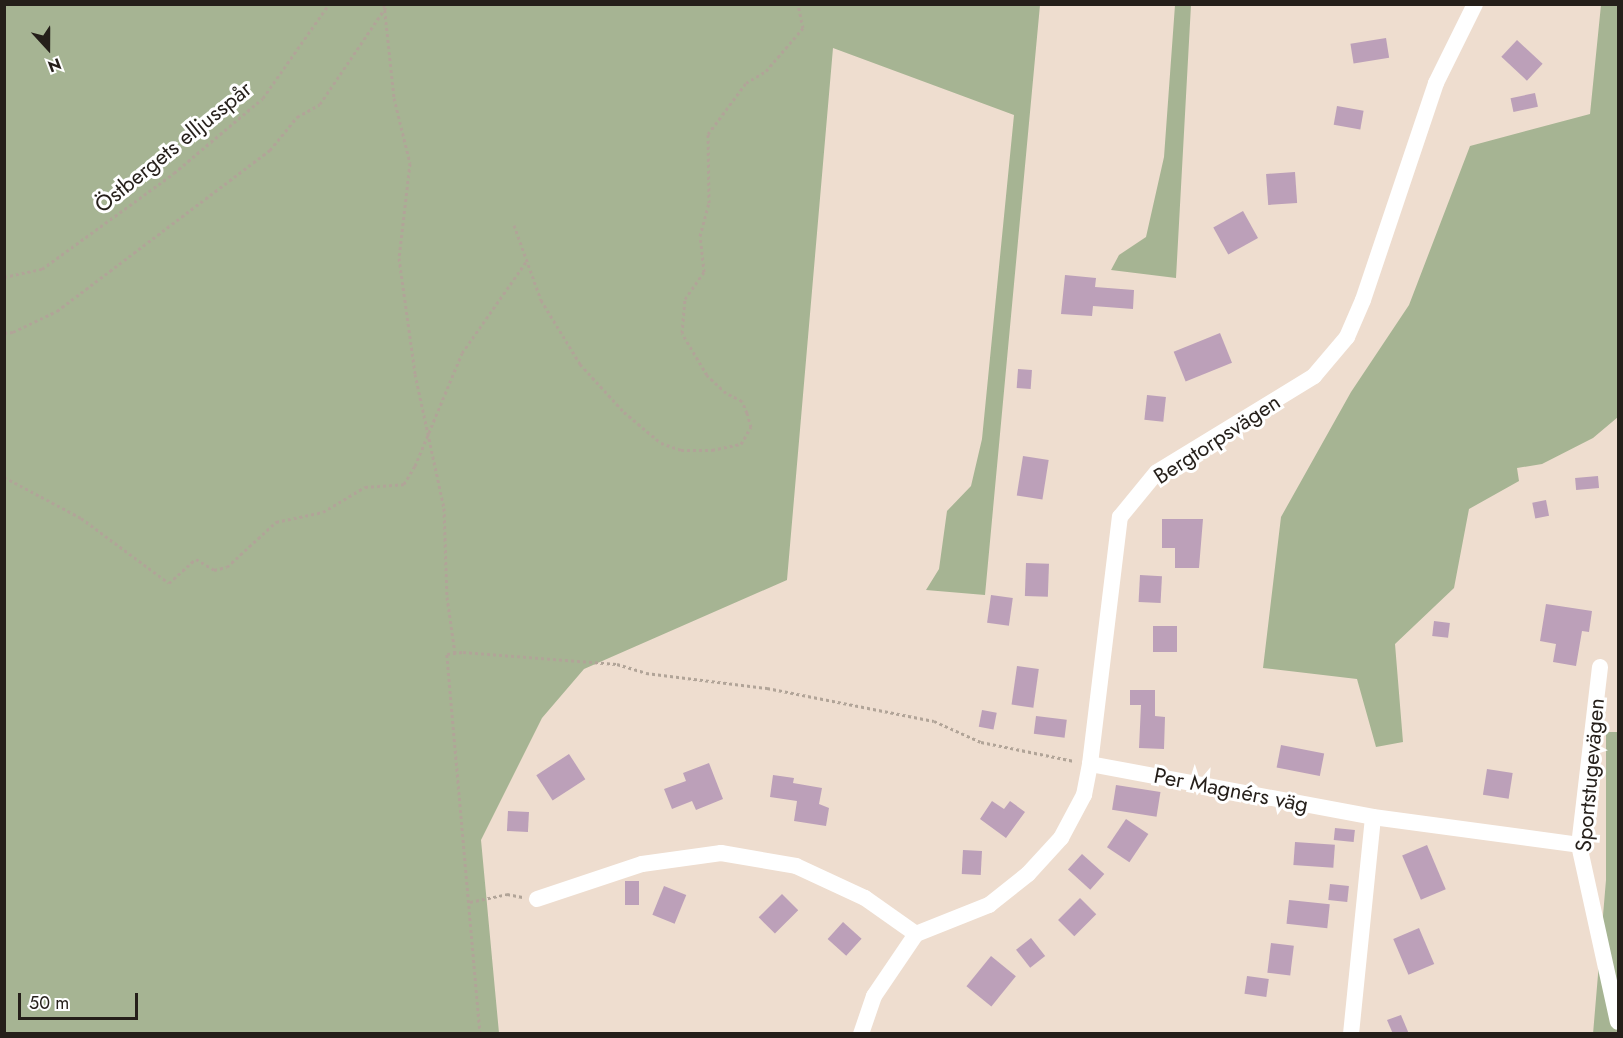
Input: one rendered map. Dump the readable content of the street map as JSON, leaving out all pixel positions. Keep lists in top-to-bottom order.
{
  "streets": {
    "street": ["Bergtorpsvägen", "Sportstugevägen", "Per Magnérs väg"],
    "path": ["Östbergets elljusspår"]
  },
  "crossings": [
    ["Bergtorpsvägen", "Per Magnérs väg"],
    ["Sportstugevägen", "Per Magnérs väg"]
  ],
  "scale_bar": "50 m",
  "north": "bottom"
}
